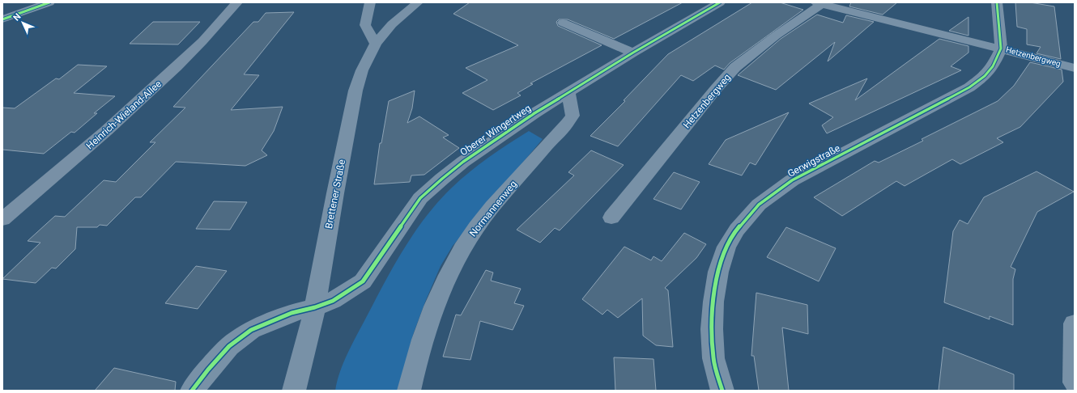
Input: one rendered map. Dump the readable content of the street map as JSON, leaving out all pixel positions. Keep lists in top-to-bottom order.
{
  "streets": {
    "main road": ["Heinrich-Wieland-Allee"],
    "street": [
      "Hetzenbergweg",
      "Oberer Wingertweg",
      "Gerwigstraße",
      "Brettener Straße",
      "Normannenweg"
    ]
  },
  "crossings": [
    ["Hetzenbergweg", "Gerwigstraße"],
    ["Oberer Wingertweg", "Brettener Straße"],
    ["Oberer Wingertweg", "Normannenweg"]
  ],
  "north": "top left"
}
